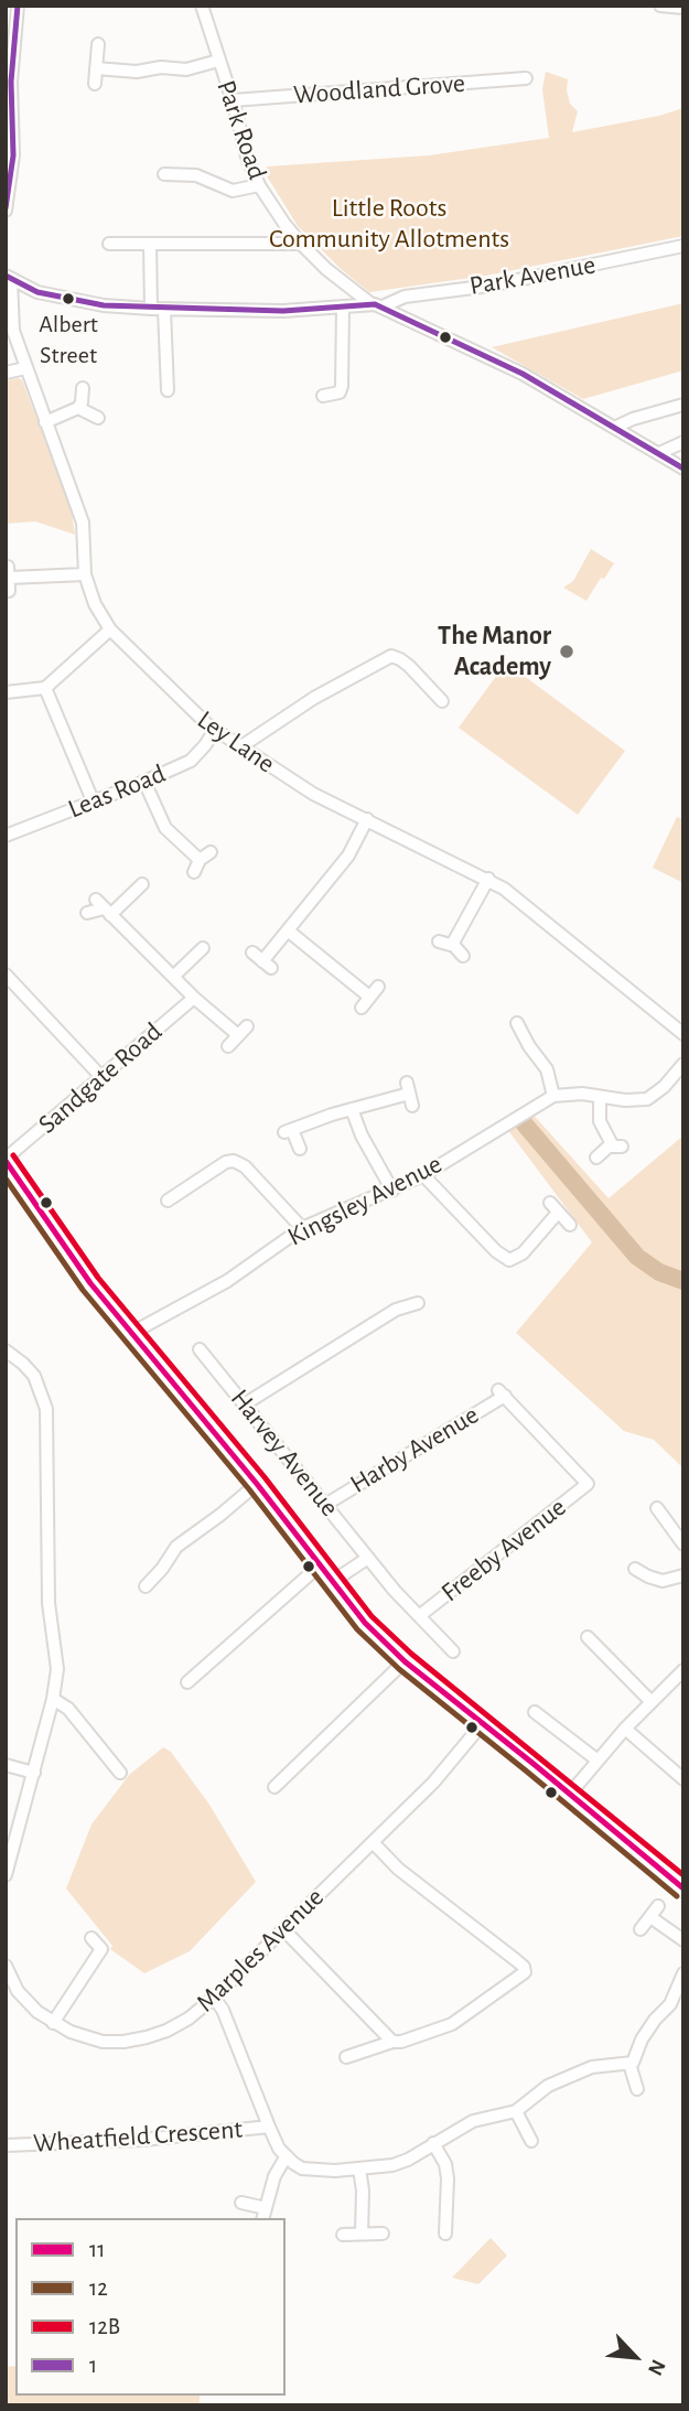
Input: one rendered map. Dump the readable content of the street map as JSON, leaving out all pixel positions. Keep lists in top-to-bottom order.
{
  "streets": {
    "street": [
      "Woodland Grove",
      "Park Road",
      "Park Avenue",
      "Ley Lane",
      "Leas Road",
      "Sandgate Road",
      "Kingsley Avenue",
      "Harby Avenue",
      "Harvey Avenue",
      "Freeby Avenue",
      "Marples Avenue",
      "Wheatfield Crescent"
    ]
  },
  "crossings": [
    ["Woodland Grove", "Park Road"],
    ["Park Road", "Park Avenue"],
    ["Ley Lane", "Leas Road"],
    ["Harby Avenue", "Harvey Avenue"],
    ["Harby Avenue", "Freeby Avenue"],
    ["Harvey Avenue", "Freeby Avenue"],
    ["Marples Avenue", "Wheatfield Crescent"]
  ],
  "parks": ["Little Roots Community Allotments"],
  "places": ["Albert Street", "The Manor Academy"],
  "lines": [
    "transit line 1",
    "transit line 12B",
    "transit line 11",
    "transit line 12"
  ],
  "legend": [
    "11",
    "12",
    "12B",
    "1"
  ],
  "north": "bottom right"
}
